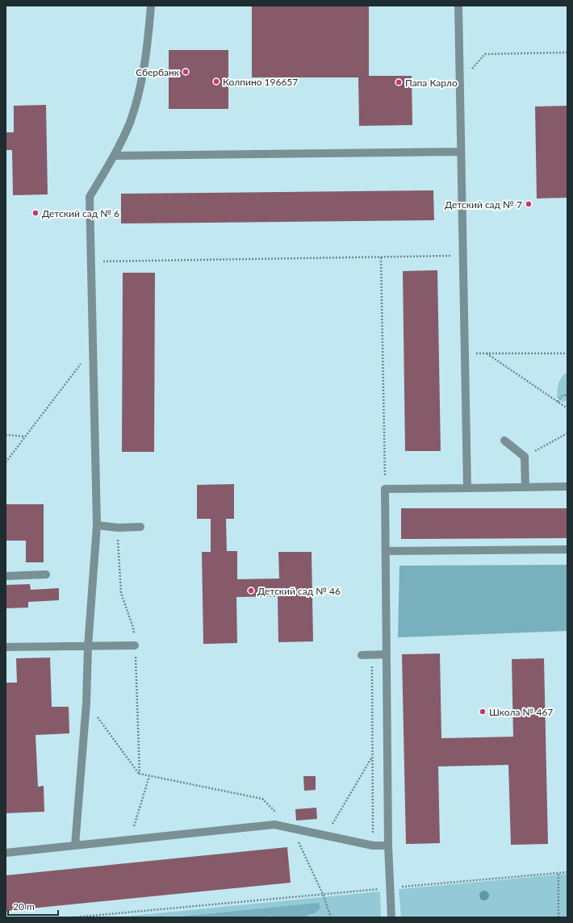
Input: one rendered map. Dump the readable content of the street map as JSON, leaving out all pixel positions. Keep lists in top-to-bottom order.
{
  "places": [
    "Сбербанк",
    "Колпино 196657",
    "Папа Карло",
    "Детский сад № 7",
    "Детский сад № 6",
    "Детский сад № 46",
    "Школа № 467"
  ],
  "scale_bar": "20 m"
}
